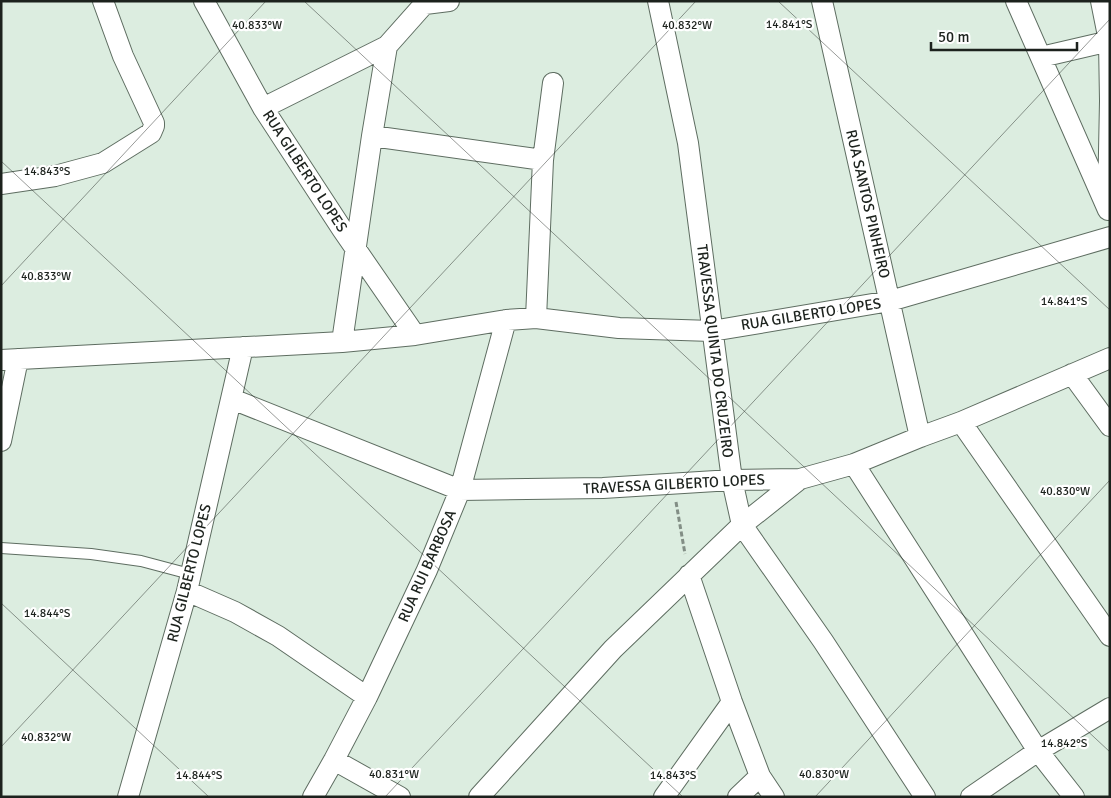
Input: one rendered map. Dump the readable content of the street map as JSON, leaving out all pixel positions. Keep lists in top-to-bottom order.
{
  "streets": {
    "street": [
      "RUA GILBERTO LOPES",
      "RUA SANTOS PINHEIRO",
      "TRAVESSA QUINTA DO CRUZEIRO",
      "TRAVESSA GILBERTO LOPES",
      "RUA RUI BARBOSA"
    ]
  },
  "crossings": [
    ["RUA GILBERTO LOPES", "RUA SANTOS PINHEIRO"],
    ["RUA GILBERTO LOPES", "TRAVESSA QUINTA DO CRUZEIRO"],
    ["RUA GILBERTO LOPES", "TRAVESSA GILBERTO LOPES"],
    ["RUA GILBERTO LOPES", "RUA RUI BARBOSA"],
    ["RUA SANTOS PINHEIRO", "TRAVESSA GILBERTO LOPES"],
    ["TRAVESSA QUINTA DO CRUZEIRO", "TRAVESSA GILBERTO LOPES"],
    ["TRAVESSA GILBERTO LOPES", "RUA RUI BARBOSA"]
  ],
  "scale_bar": "50 m",
  "coordinates": [
    "14.841°S",
    "40.833°W",
    "40.832°W",
    "14.843°S",
    "40.830°W",
    "14.844°S",
    "14.842°S",
    "40.831°W"
  ]
}
